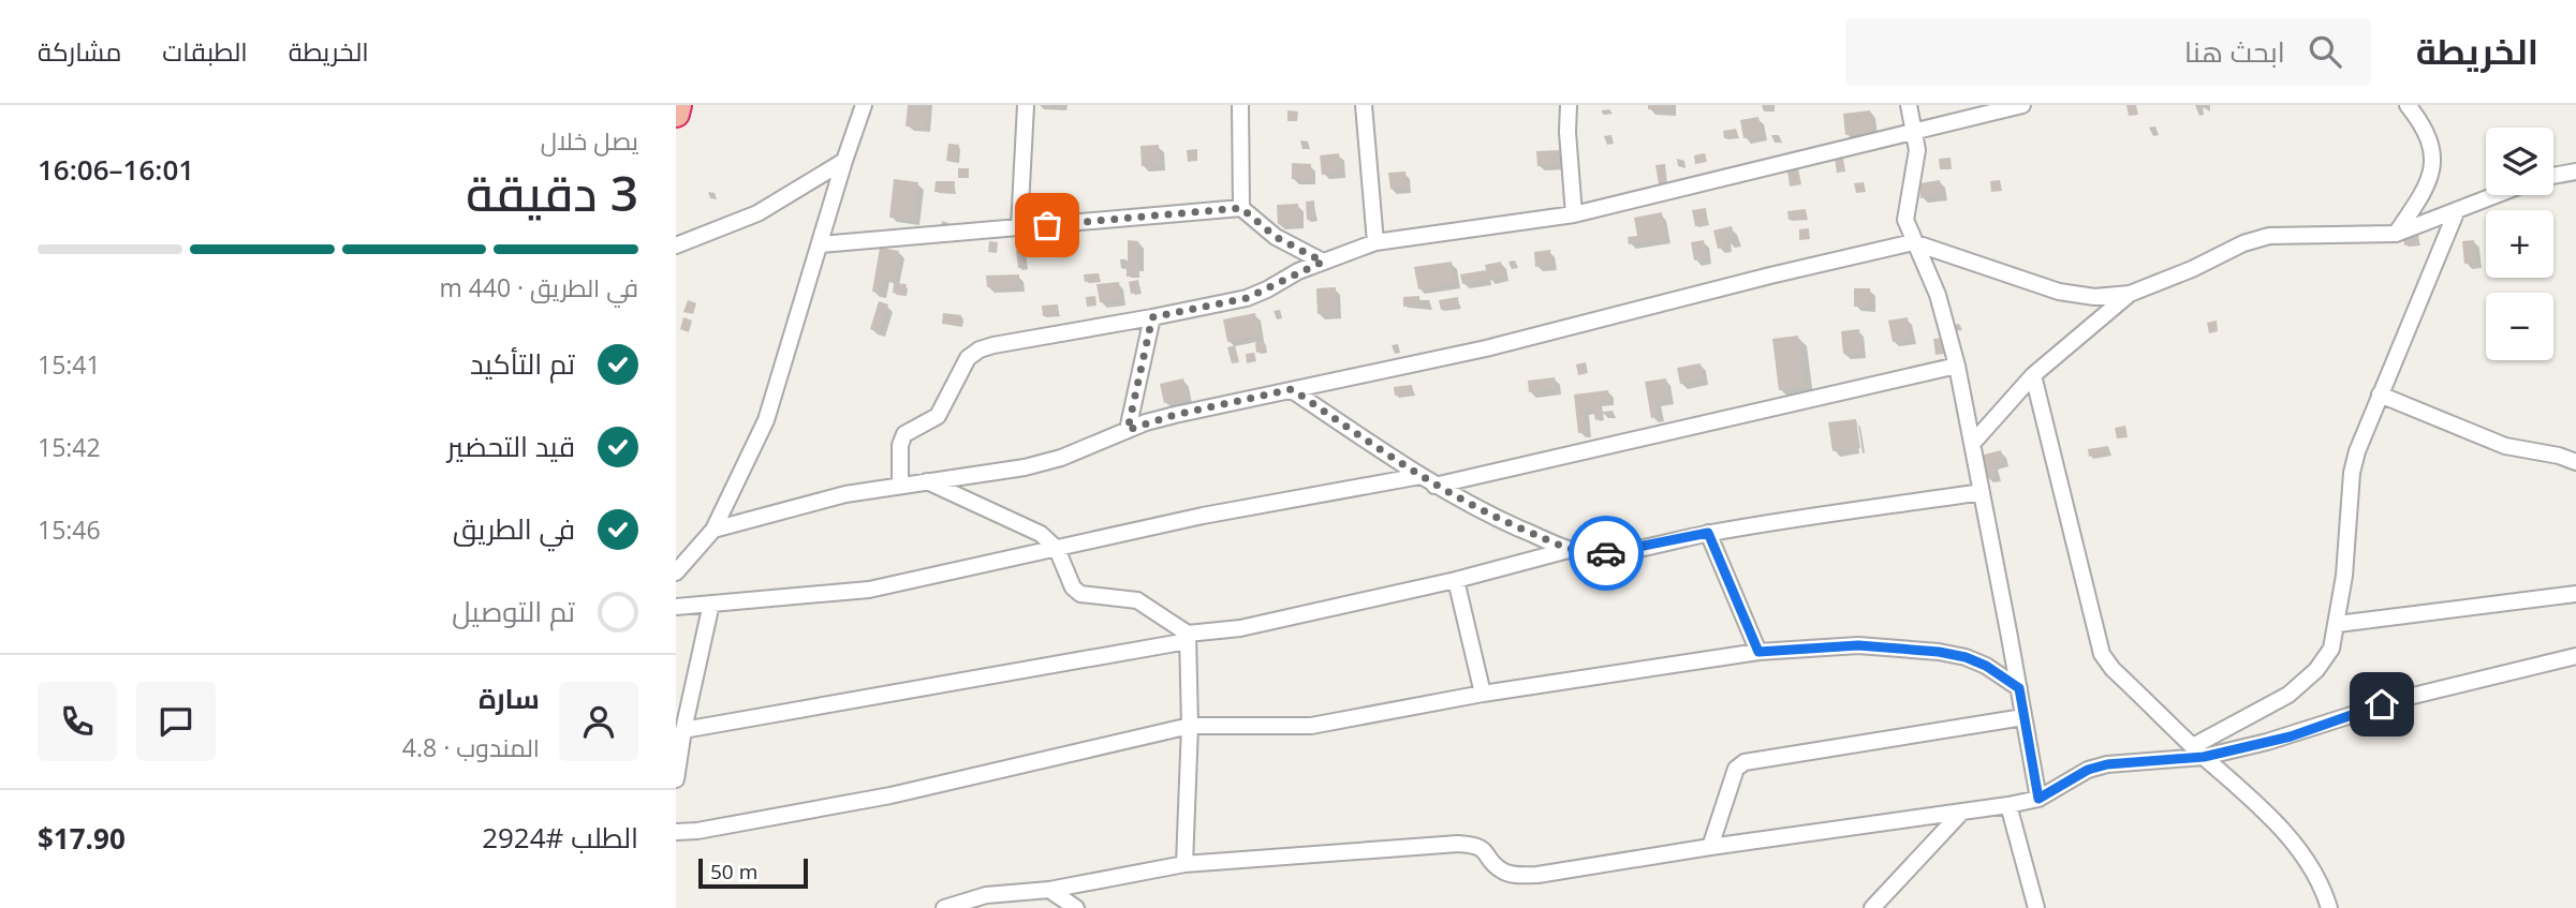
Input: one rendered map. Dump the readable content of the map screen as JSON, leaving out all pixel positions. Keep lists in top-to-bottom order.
{
  "scale_bar": "50 m",
  "page": {
    "header": "الخريطة",
    "search": "ابحث هنا",
    "nav": ["الخريطة", "الطبقات", "مشاركة"],
    "heading": ["3 دقيقة", "يصل خلال", "16:01–16:06"],
    "panel": [
      "سارة",
      "المندوب · 4.8",
      "الطلب #2924",
      "$17.90"
    ],
    "map_buttons": ["+", "−"],
    "bar": "في الطريق · 440 m",
    "list": [
      ["تم التأكيد", "15:41"],
      ["قيد التحضير", "15:42"],
      ["في الطريق", "15:46"],
      "تم التوصيل"
    ],
    "scale": "50 m"
  }
}
